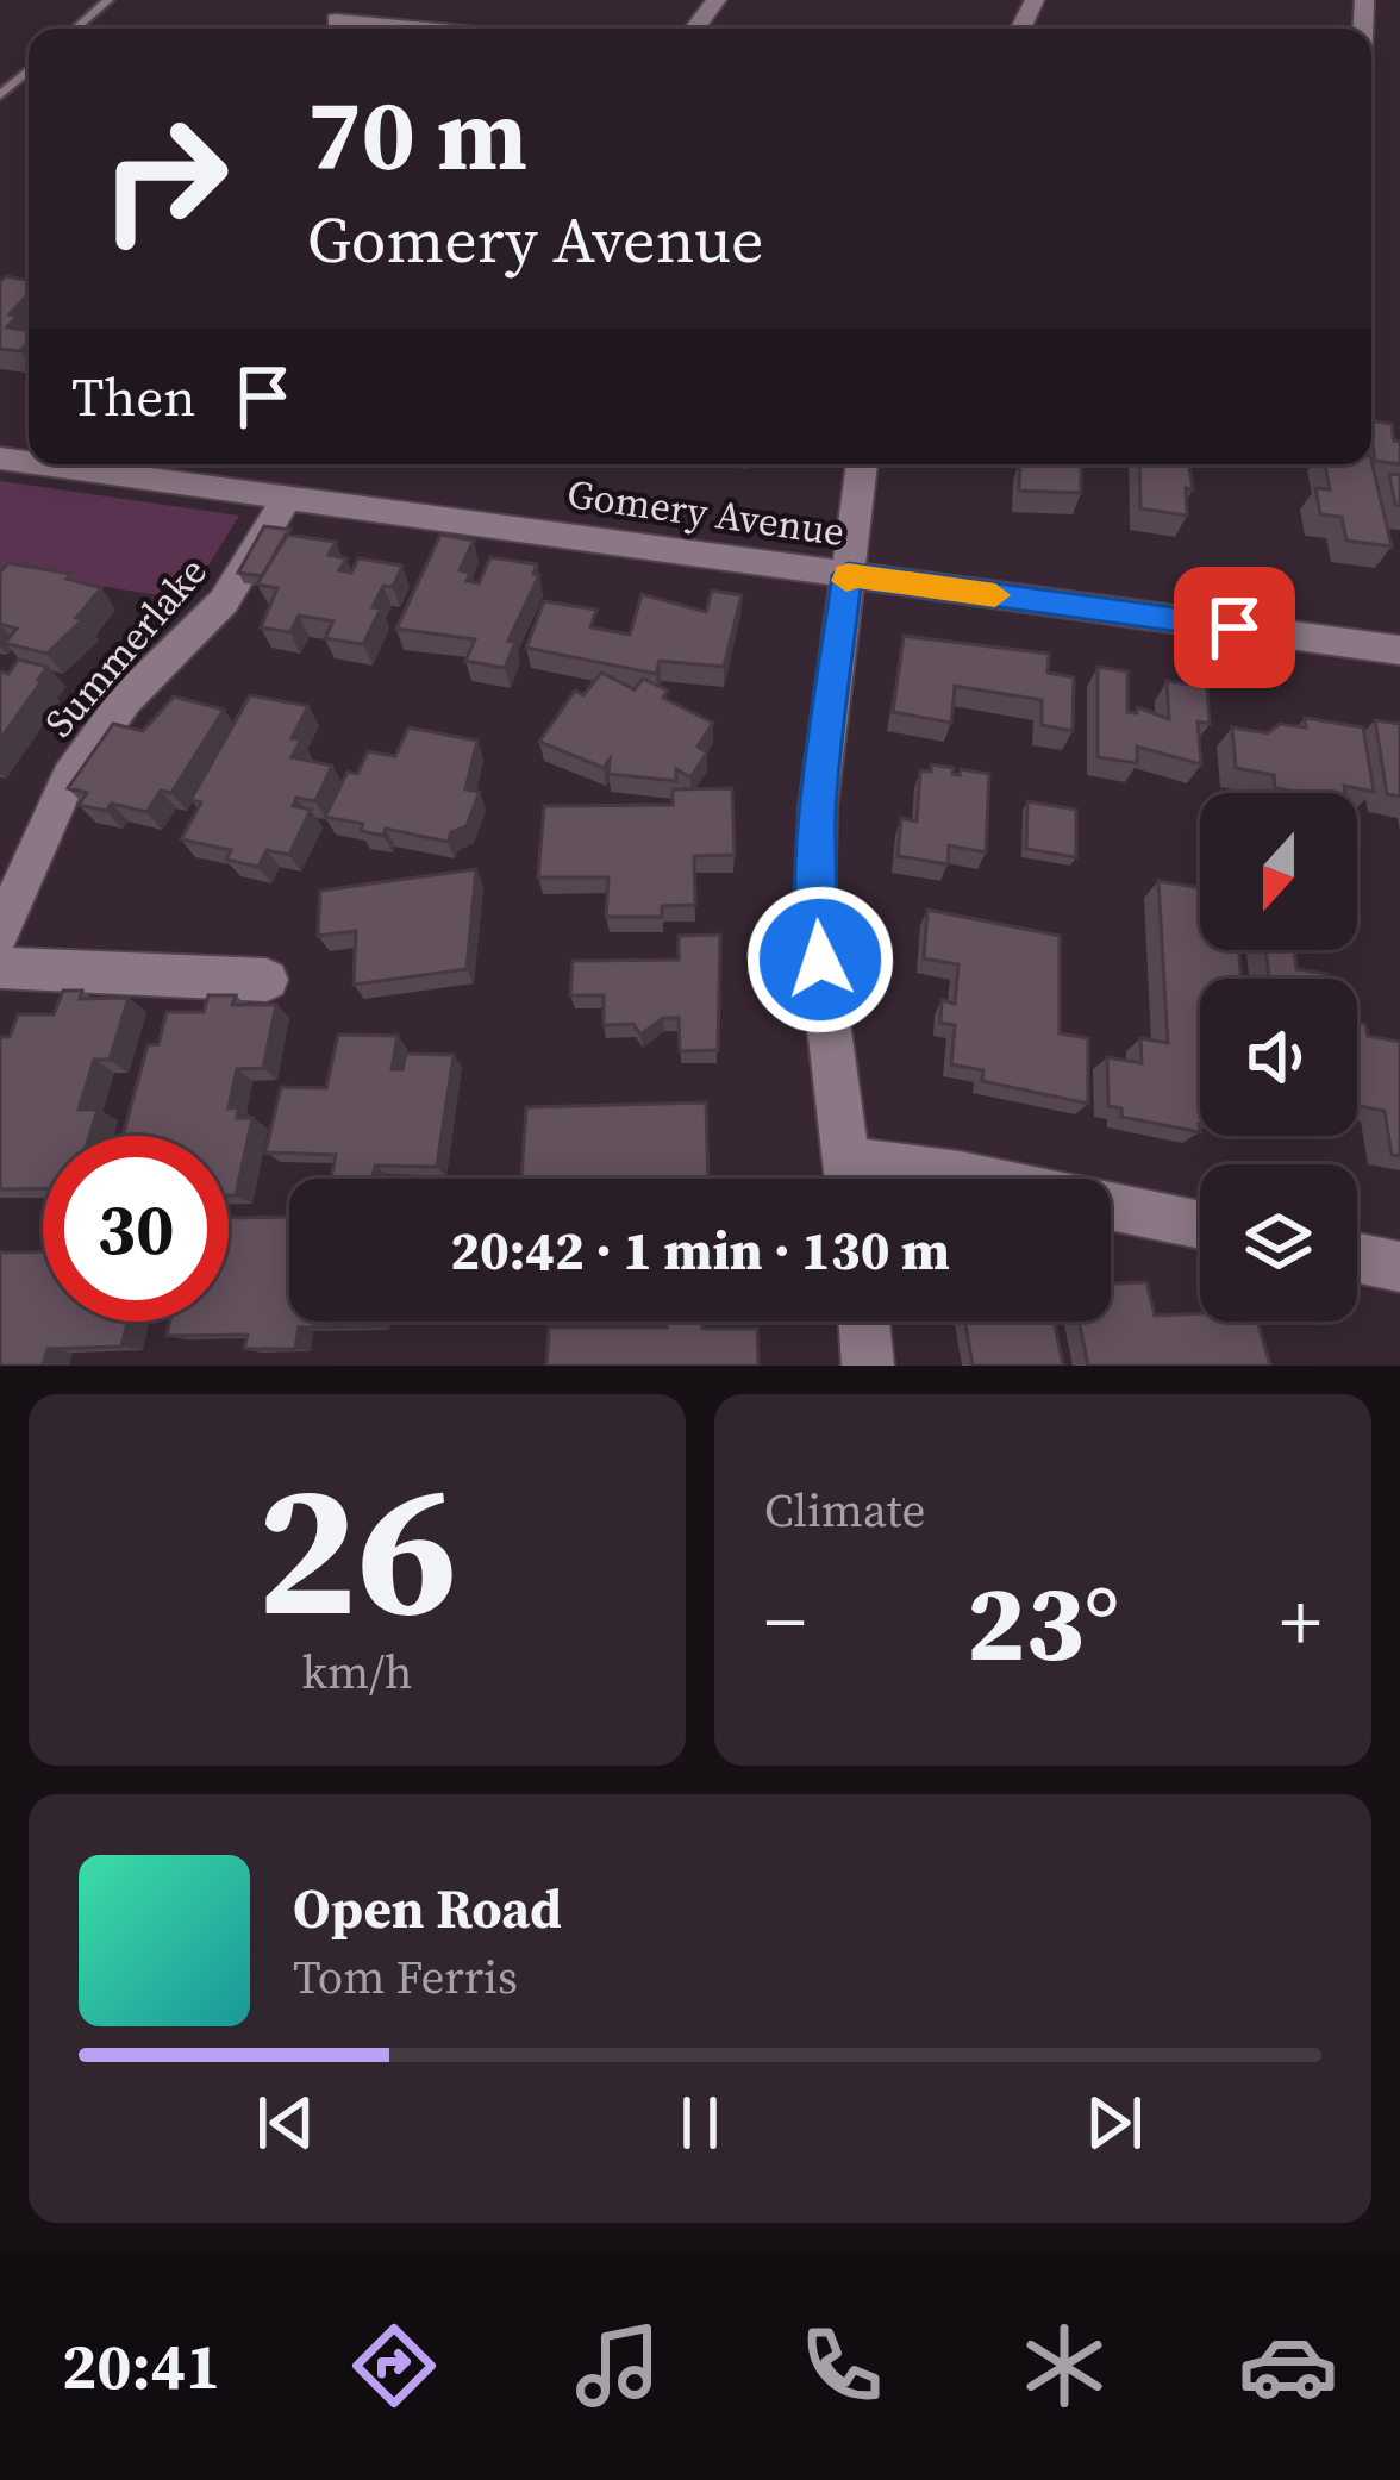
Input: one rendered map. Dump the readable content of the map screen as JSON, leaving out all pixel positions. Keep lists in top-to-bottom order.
{
  "streets": {
    "street": ["Gomery Avenue", "Summerlake"]
  },
  "crossings": [
    ["Gomery Avenue", "Summerlake"]
  ],
  "north": "bottom",
  "page": {
    "turn": ["70 m", "Gomery Avenue"],
    "then": "Then",
    "limit": "30",
    "trip": "20:42 · 1 min · 130 m",
    "tile": [
      ["26", "km/h"],
      "Climate"
    ],
    "heat": ["−", "23°", "+"],
    "song": ["Open Road", "Tom Ferris"],
    "tabs": "20:41"
  }
}
